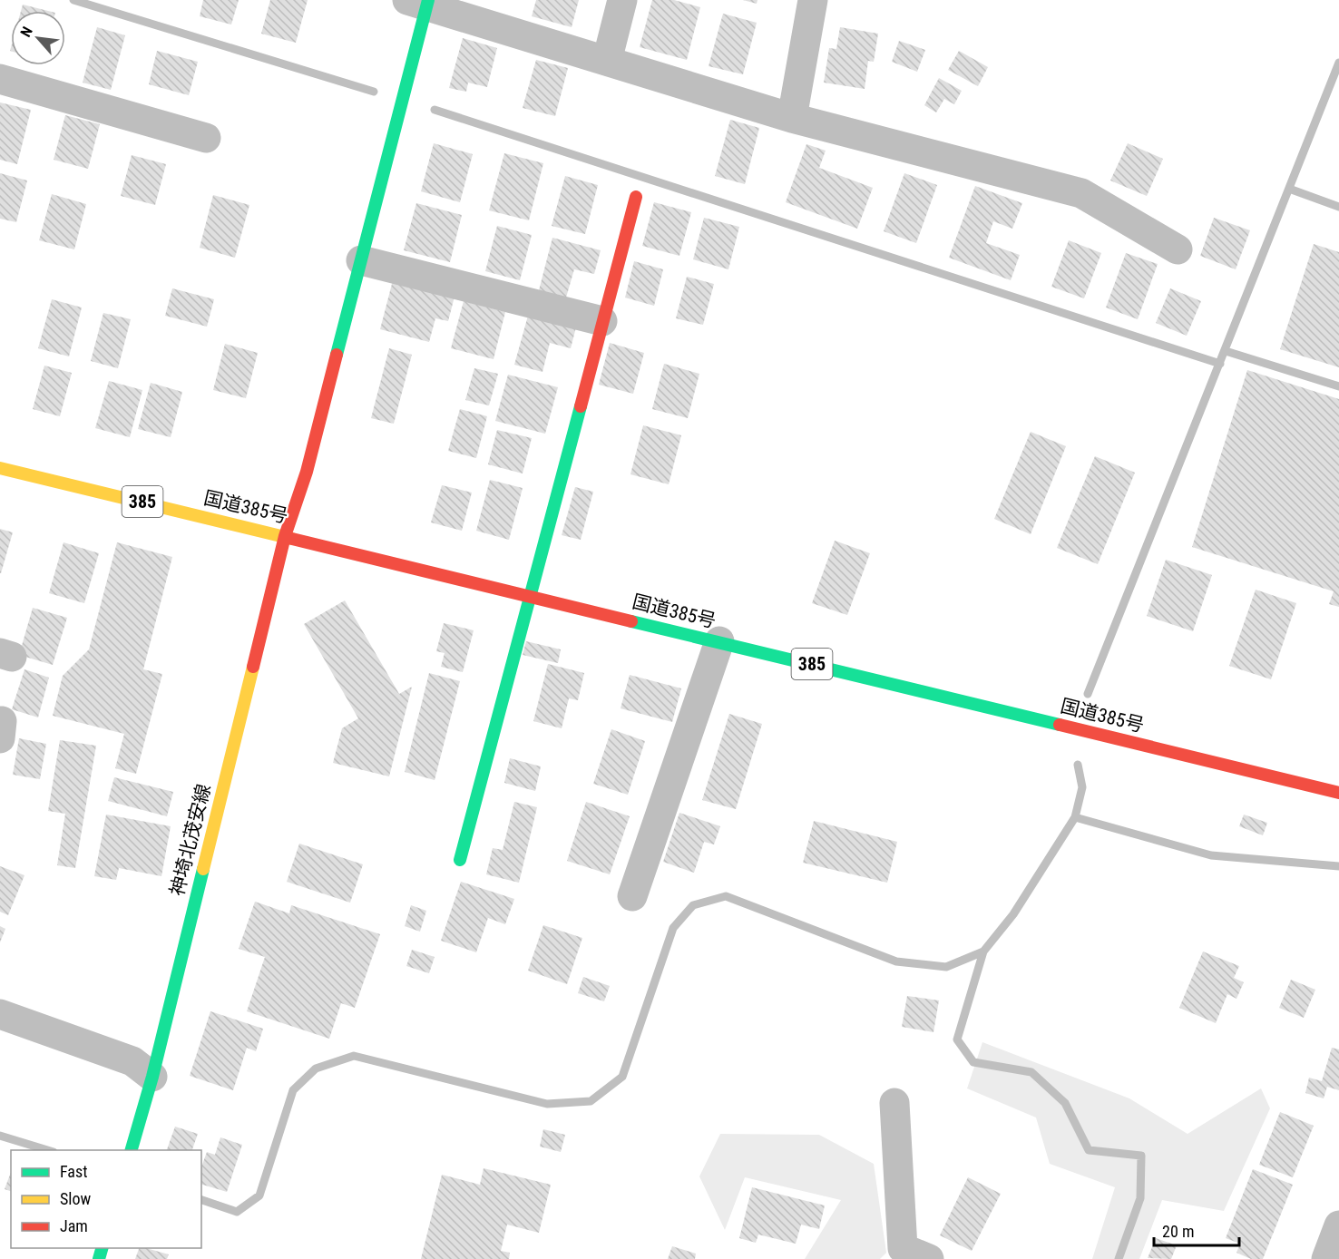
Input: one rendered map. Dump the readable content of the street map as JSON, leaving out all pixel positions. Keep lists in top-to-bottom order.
{
  "streets": {
    "main road": ["385", "国道385号", "神埼北茂安線"]
  },
  "crossings": [
    ["国道385号", "神埼北茂安線"]
  ],
  "legend": ["Fast", "Slow", "Jam"],
  "scale_bar": "20 m",
  "north": "top left"
}
